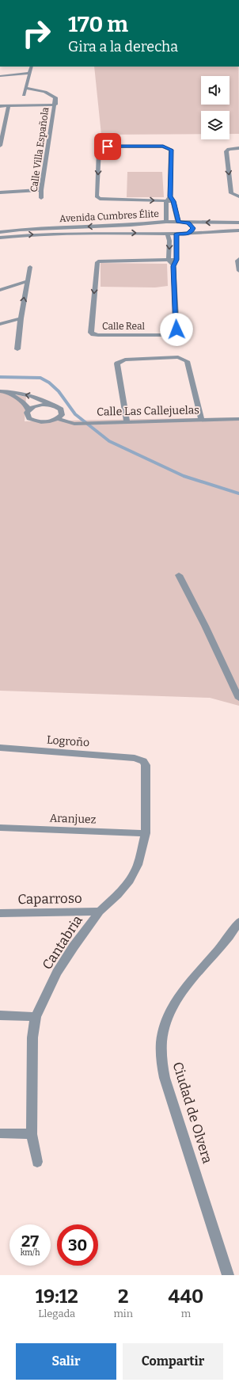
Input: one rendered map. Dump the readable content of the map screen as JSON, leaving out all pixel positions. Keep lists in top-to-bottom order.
{
  "streets": {
    "street": [
      "Calle Villa Española",
      "Avenida Cumbres Élite",
      "Calle Real",
      "Calle Las Callejuelas",
      "Logroño",
      "Aranjuez",
      "Caparroso",
      "Cantabria",
      "Ciudad de Olvera"
    ]
  },
  "crossings": [
    ["Avenida Cumbres Élite", "Calle Real"],
    ["Logroño", "Cantabria"],
    ["Aranjuez", "Cantabria"],
    ["Caparroso", "Cantabria"]
  ],
  "page": {
    "turn": ["170 m", "Gira a la derecha"],
    "speed": "27 km/h",
    "limit": "30",
    "eta": [
      "19:12",
      "Llegada",
      "2",
      "min",
      "440",
      "m"
    ],
    "buttons": ["Salir", "Compartir"]
  }
}
